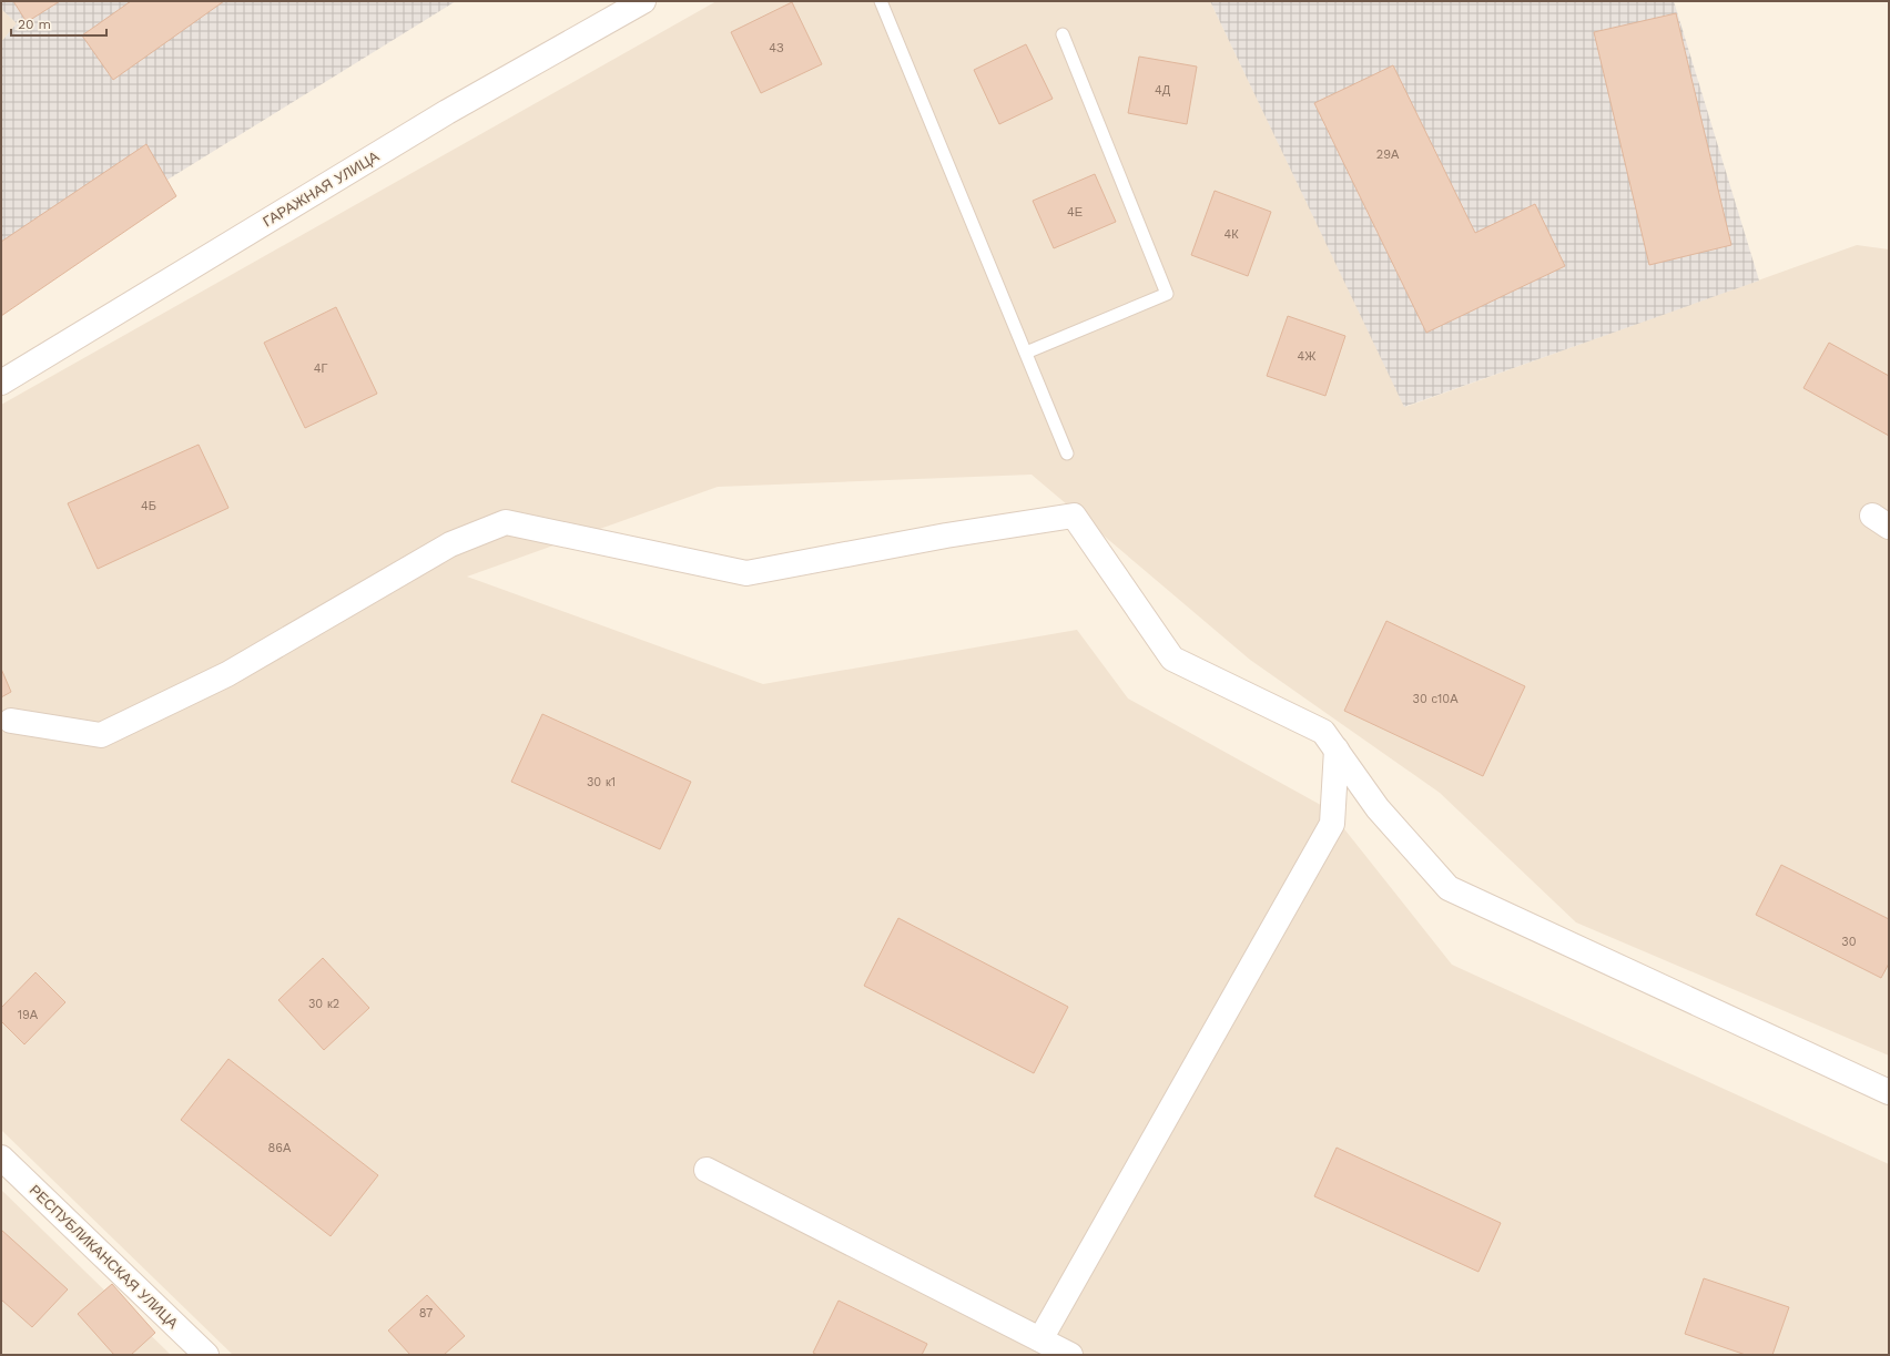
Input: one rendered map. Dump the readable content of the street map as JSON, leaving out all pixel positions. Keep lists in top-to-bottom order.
{
  "streets": {
    "street": ["ГАРАЖНАЯ УЛИЦА", "РЕСПУБЛИКАНСКАЯ УЛИЦА"]
  },
  "house_numbers": [
    "4З",
    "4Д",
    "29А",
    "4Е",
    "4К",
    "4Ж",
    "4Г",
    "4Б",
    "30 с10А",
    "30 к1",
    "30",
    "30 к2",
    "19А",
    "86А",
    "87"
  ],
  "scale_bar": "20 m"
}
